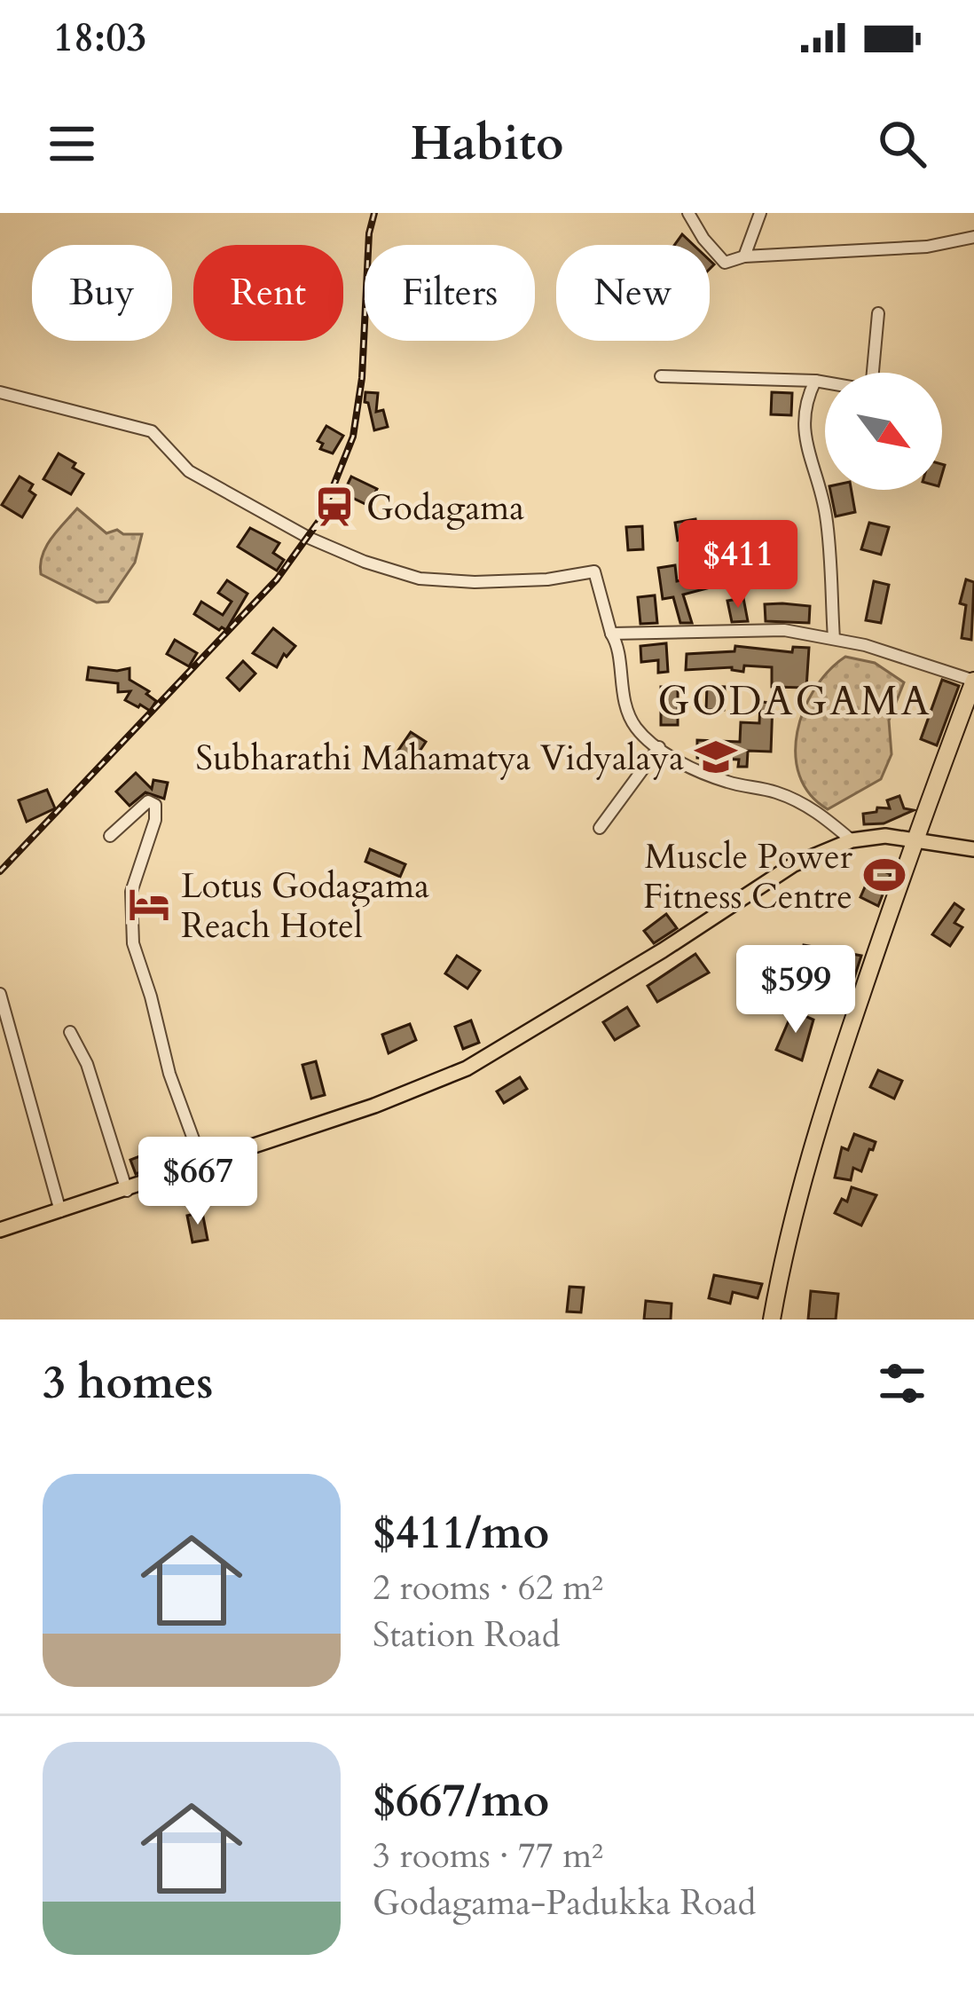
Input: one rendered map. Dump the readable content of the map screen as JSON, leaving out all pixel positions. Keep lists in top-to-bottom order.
{
  "districts": ["GODAGAMA"],
  "places": {
    "station": ["Godagama"],
    "school or university": ["Subharathi Mahamatya Vidyalaya"],
    "sports": ["Muscle Power Fitness Centre"],
    "hotel": ["Lotus Godagama Reach Hotel"]
  },
  "north": "bottom right",
  "page": {
    "status": "18:03",
    "header": "Habito",
    "chip": [
      "Buy",
      "Rent",
      "Filters",
      "New"
    ],
    "price": ["$411", "$599", "$667"],
    "heading": "3 homes",
    "list": [
      {
        "name": "$411/mo",
        "note": "2 rooms · 62 m² · Station Road"
      },
      {
        "name": "$667/mo",
        "note": "3 rooms · 77 m² · Godagama-Padukka Road"
      }
    ]
  }
}
